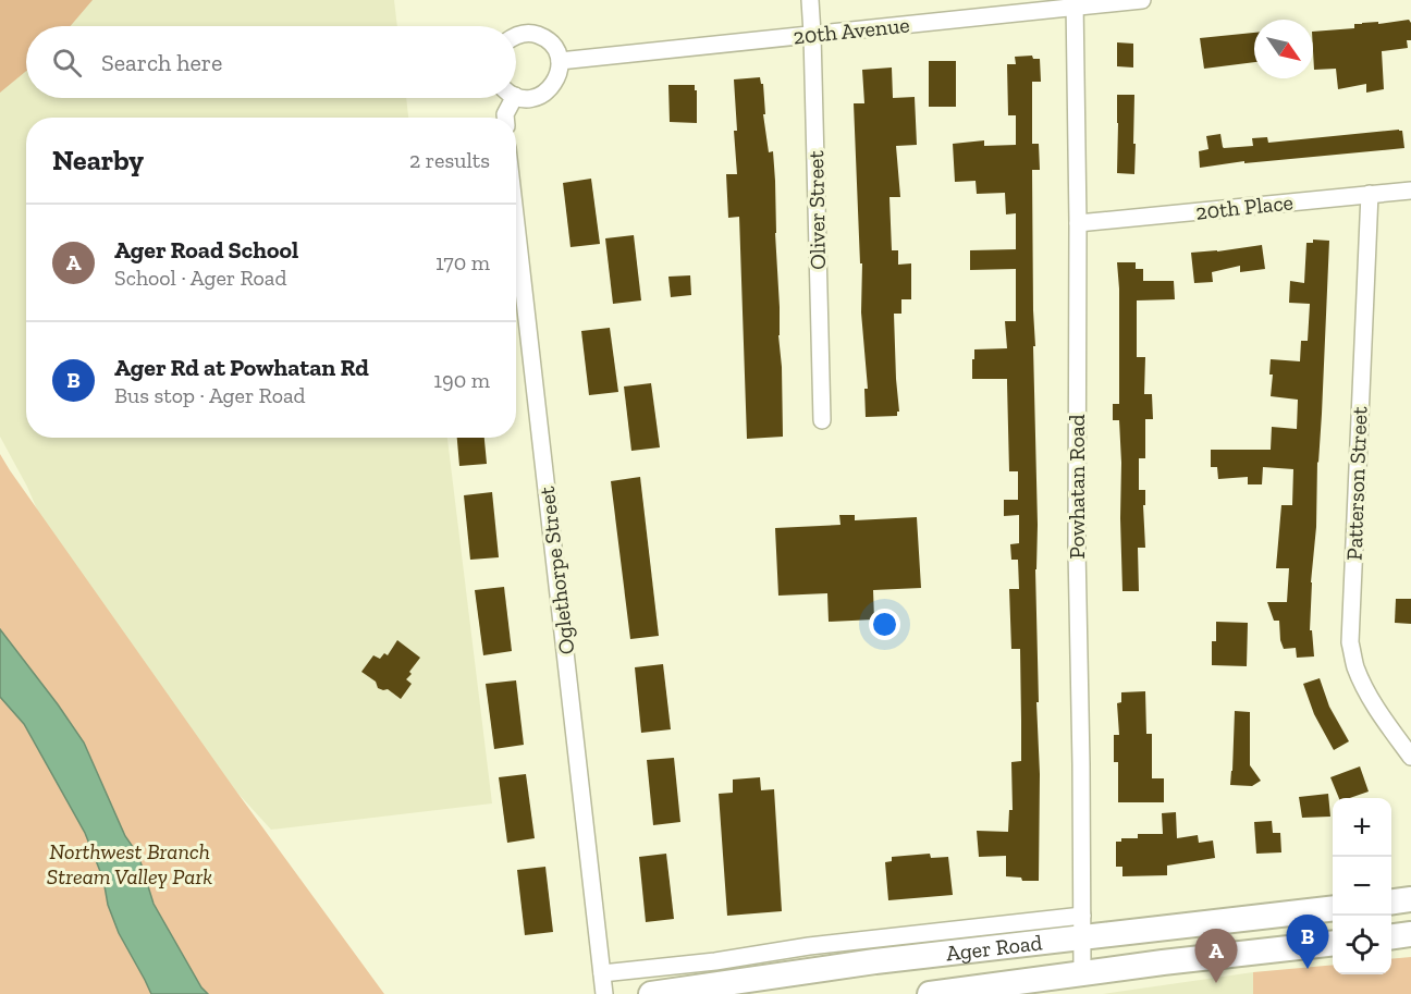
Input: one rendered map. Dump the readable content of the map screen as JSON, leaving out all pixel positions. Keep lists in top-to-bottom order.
{
  "streets": {
    "main road": ["Ager Road"],
    "street": [
      "20th Avenue",
      "20th Place",
      "Oliver Street",
      "Patterson Street",
      "Powhatan Road",
      "Oglethorpe Street"
    ]
  },
  "crossings": [
    ["20th Avenue", "Oliver Street"],
    ["20th Avenue", "Powhatan Road"],
    ["20th Place", "Patterson Street"],
    ["20th Place", "Powhatan Road"],
    ["Powhatan Road", "Ager Road"],
    ["Oglethorpe Street", "Ager Road"]
  ],
  "parks": ["Northwest Branch Stream Valley Park"],
  "north": "bottom right",
  "page": {
    "search": "Search here",
    "heading": ["Nearby", "2 results"],
    "list": [
      {
        "mark": "A",
        "name": "Ager Road School",
        "note": "School · Ager Road",
        "value": "170 m"
      },
      {
        "mark": "B",
        "name": "Ager Rd at Powhatan Rd",
        "note": "Bus stop · Ager Road",
        "value": "190 m"
      }
    ],
    "map_buttons": ["+", "−"],
    "pins": ["B", "A"]
  }
}
